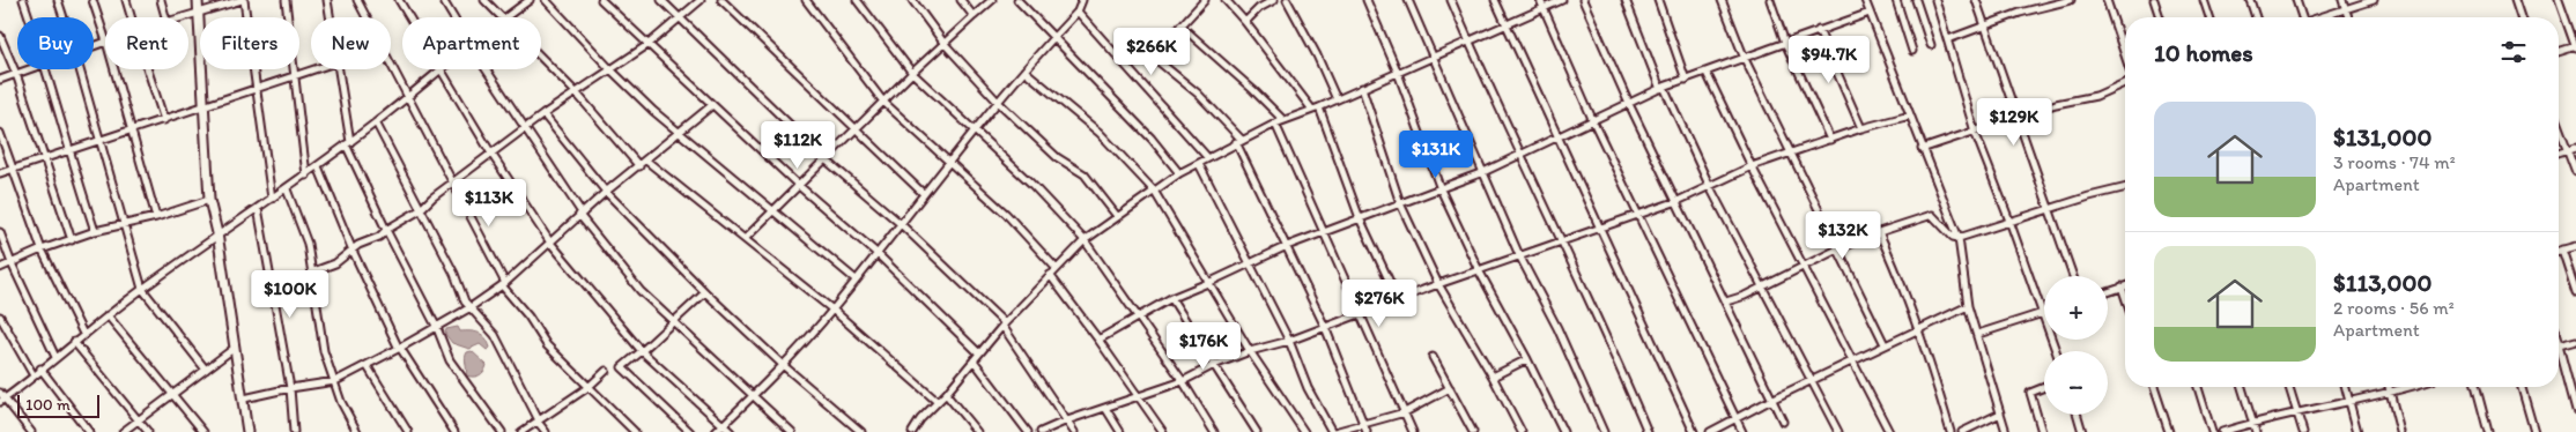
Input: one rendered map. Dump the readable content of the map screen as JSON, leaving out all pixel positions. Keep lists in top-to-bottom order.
{
  "scale_bar": "100 m",
  "page": {
    "chip": [
      "Buy",
      "Rent",
      "Filters",
      "New",
      "Apartment"
    ],
    "heading": "10 homes",
    "price": [
      "$266K",
      "$94.7K",
      "$129K",
      "$112K",
      "$131K",
      "$113K",
      "$132K",
      "$100K",
      "$276K",
      "$176K"
    ],
    "list": [
      {
        "name": "$131,000",
        "note": "3 rooms · 74 m² · Apartment"
      },
      {
        "name": "$113,000",
        "note": "2 rooms · 56 m² · Apartment"
      }
    ],
    "map_buttons": ["+", "−"],
    "scale": "100 m"
  }
}
